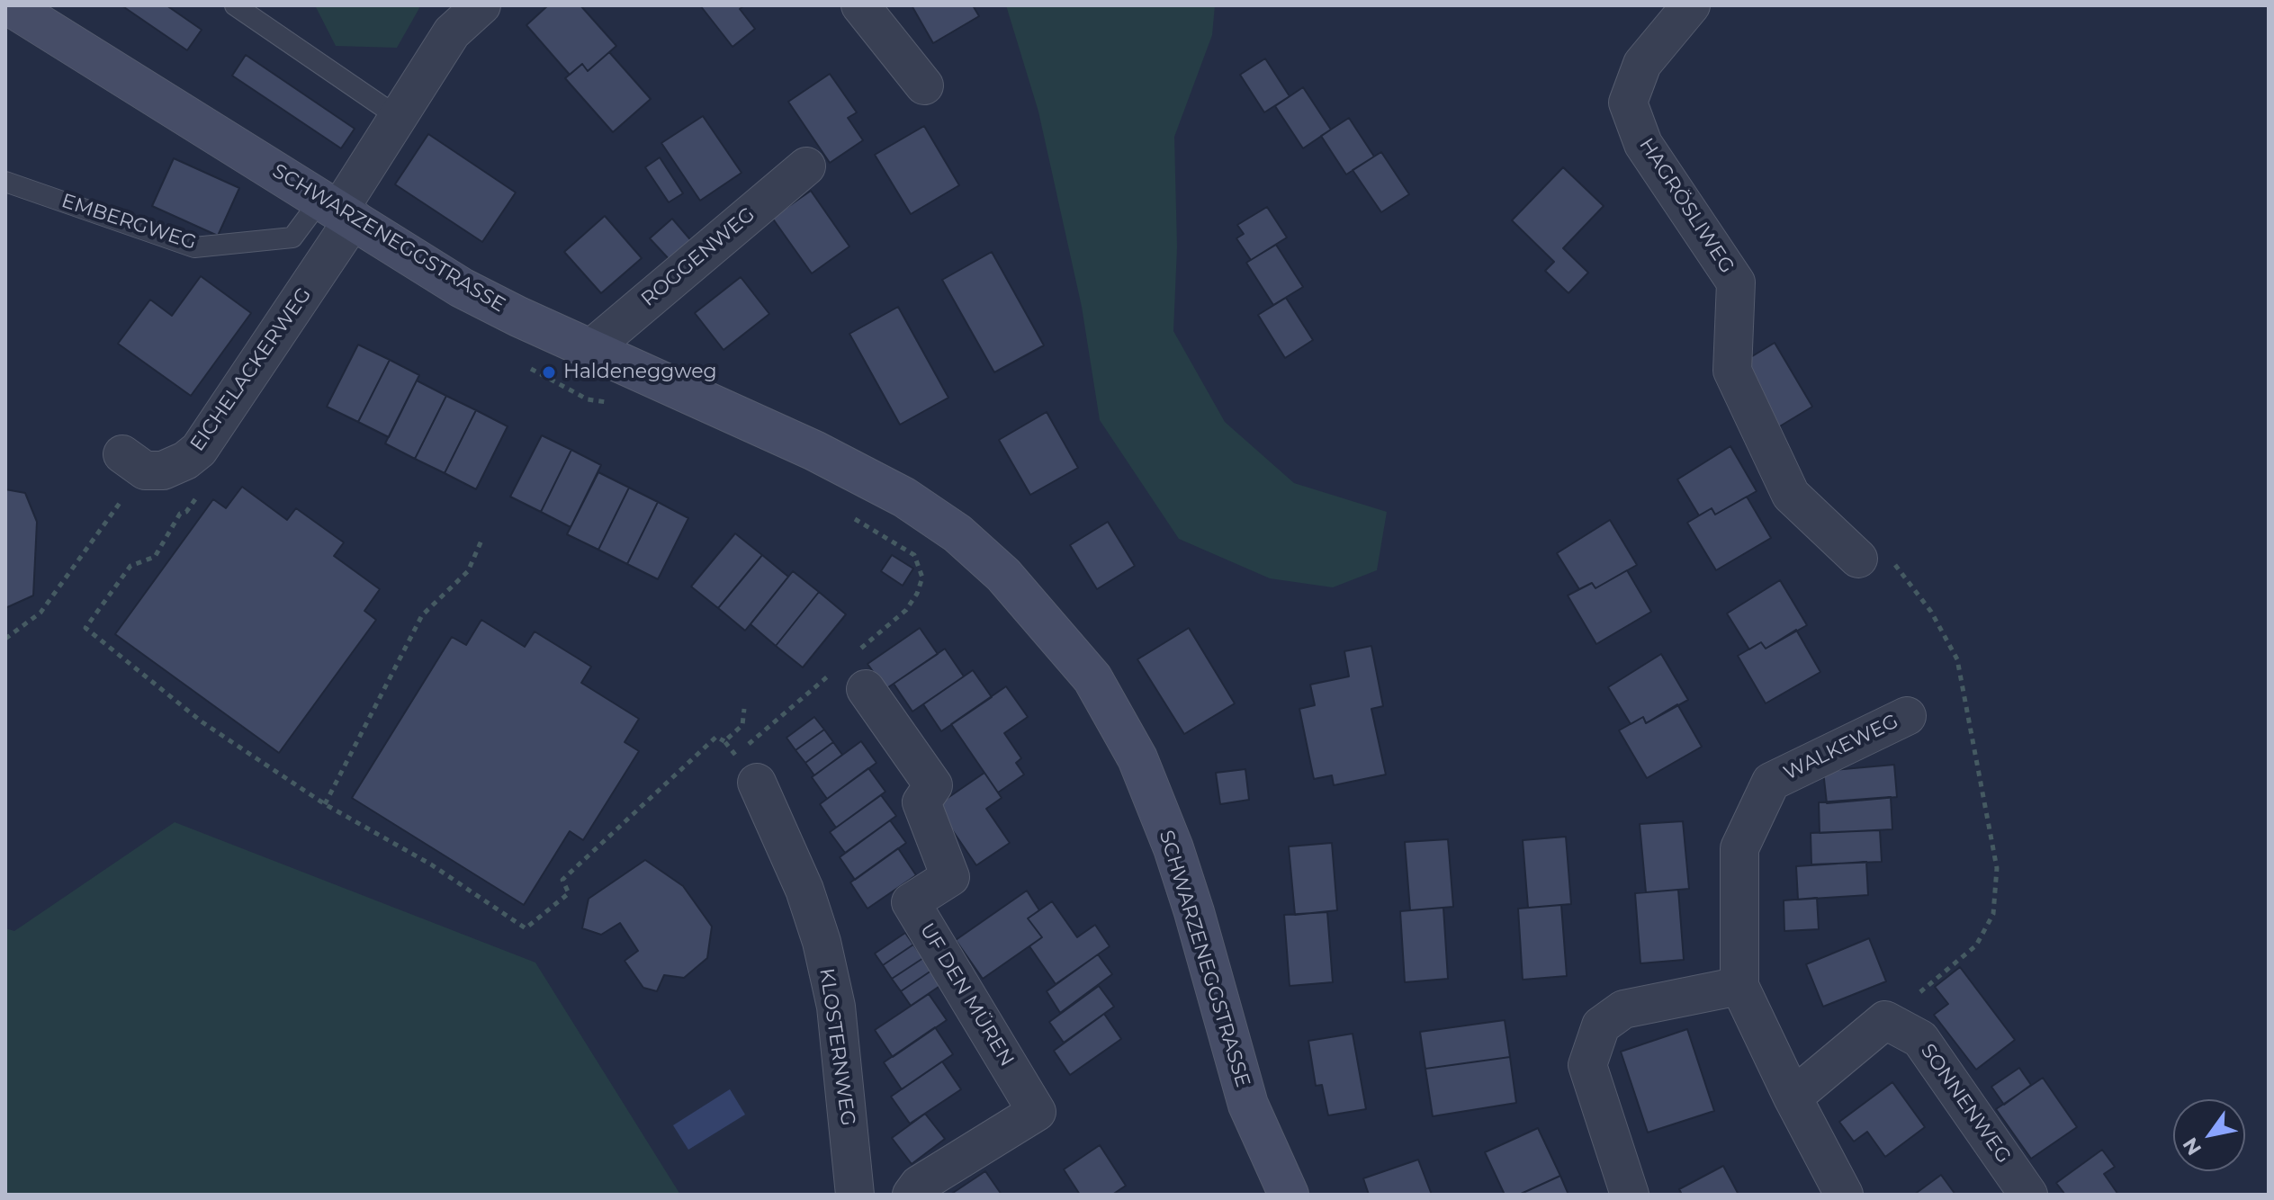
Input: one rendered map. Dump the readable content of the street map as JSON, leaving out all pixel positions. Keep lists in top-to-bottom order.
{
  "streets": {
    "main road": ["SCHWARZENEGGSTRASSE"],
    "street": [
      "HAGRÖSLIWEG",
      "ROGGENWEG",
      "EICHELACKERWEG",
      "WALKEWEG",
      "UF DEN MÜREN",
      "KLOSTERNWEG",
      "SONNENWEG"
    ],
    "lane": ["EMBERGWEG"]
  },
  "crossings": [
    ["EMBERGWEG", "SCHWARZENEGGSTRASSE"],
    ["EMBERGWEG", "EICHELACKERWEG"],
    ["SCHWARZENEGGSTRASSE", "ROGGENWEG"],
    ["SCHWARZENEGGSTRASSE", "EICHELACKERWEG"]
  ],
  "places": ["Haldeneggweg"],
  "north": "bottom left"
}
